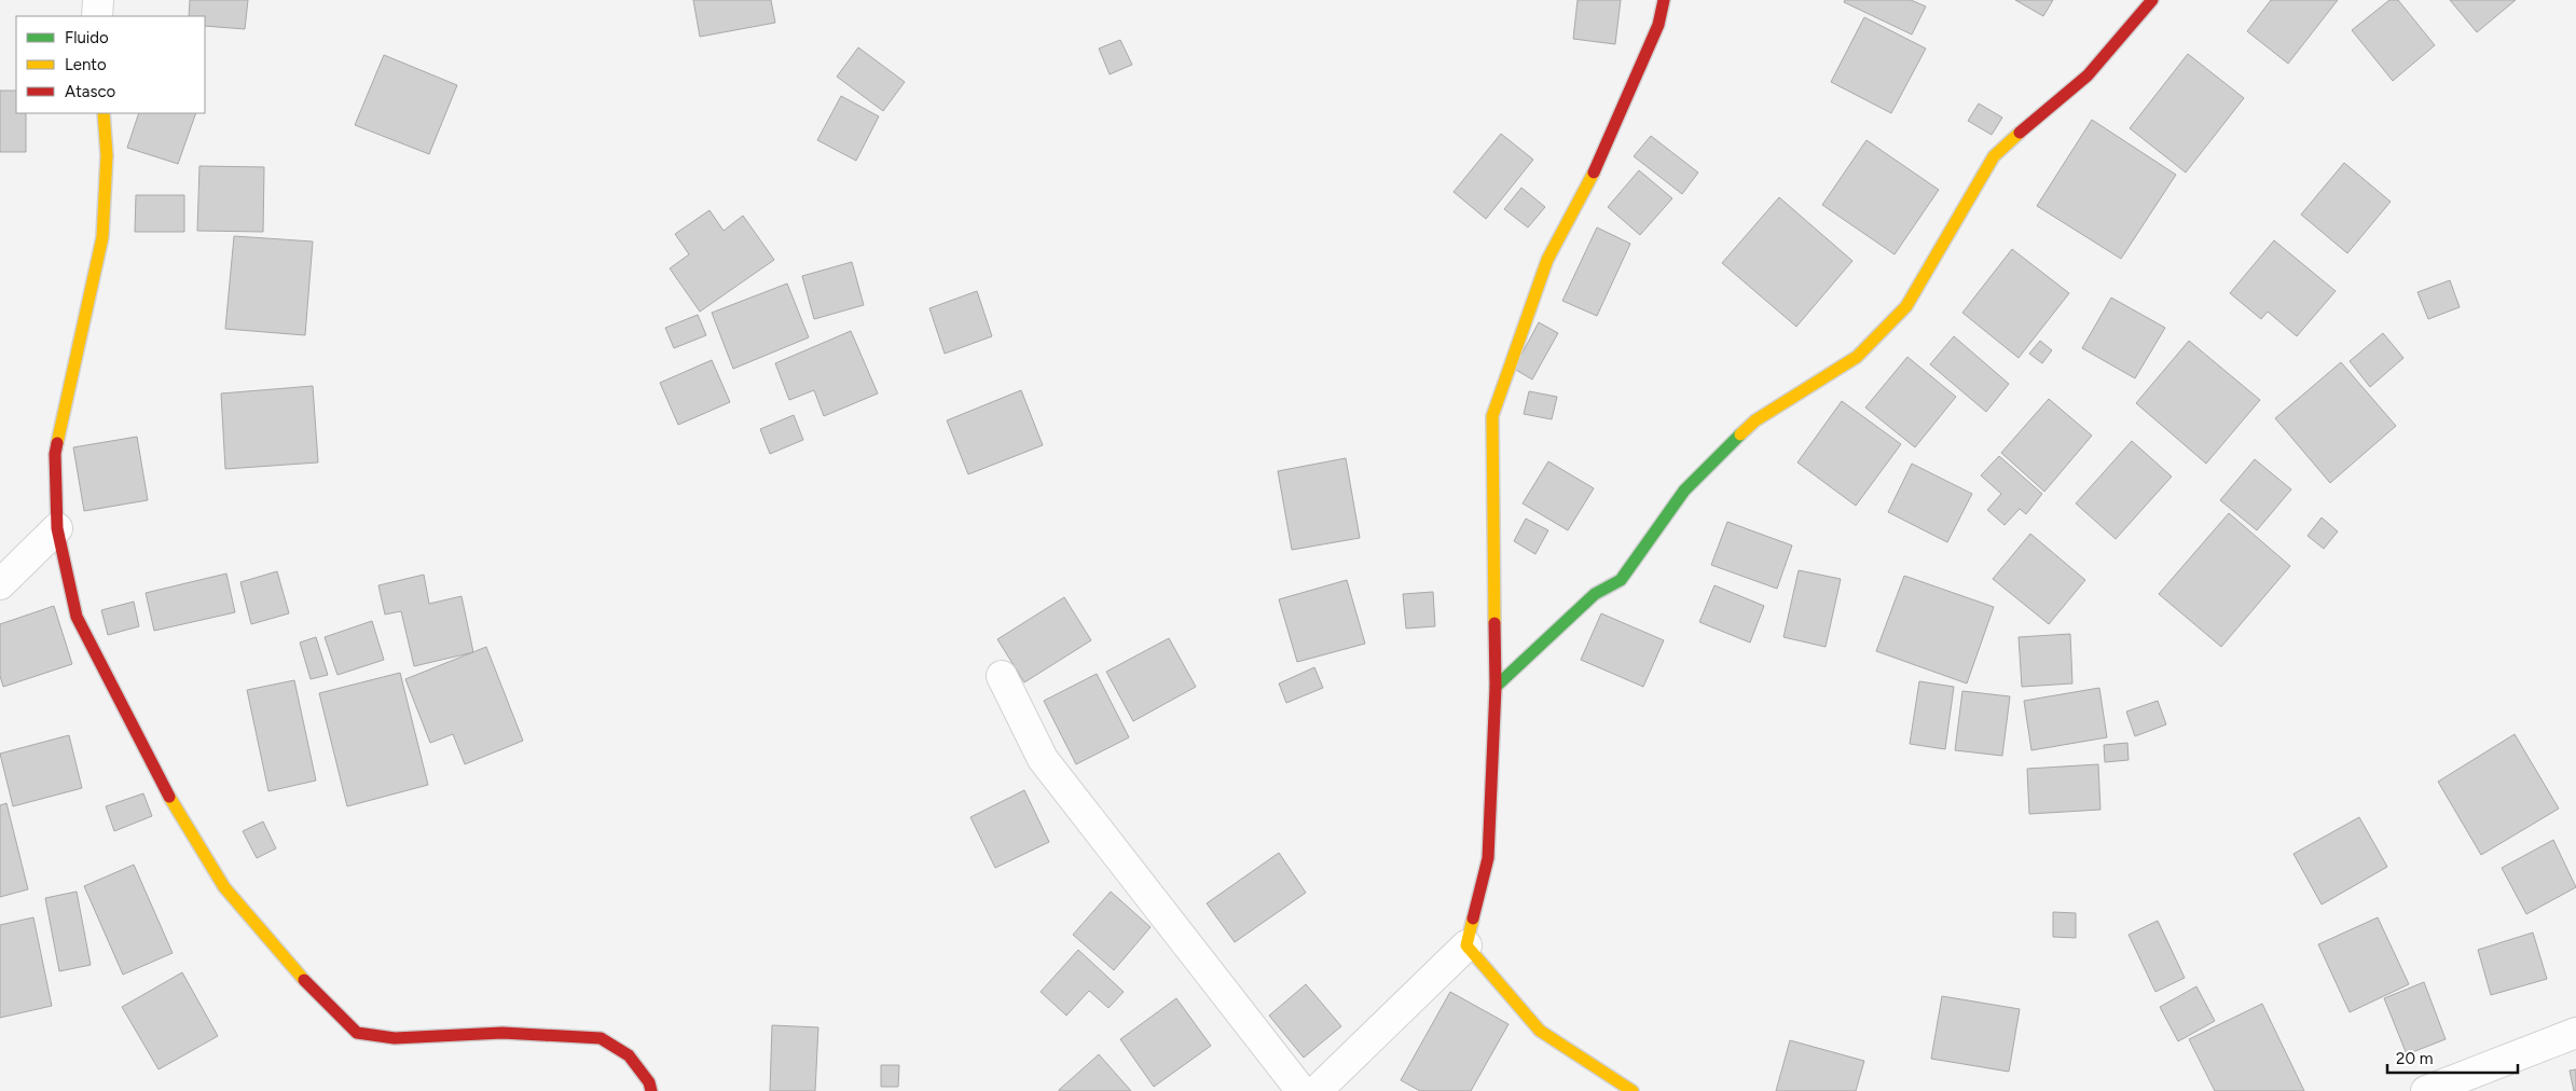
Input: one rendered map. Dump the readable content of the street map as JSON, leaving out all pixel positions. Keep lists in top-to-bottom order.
{
  "legend": ["Fluido", "Lento", "Atasco"],
  "scale_bar": "20 m"
}
